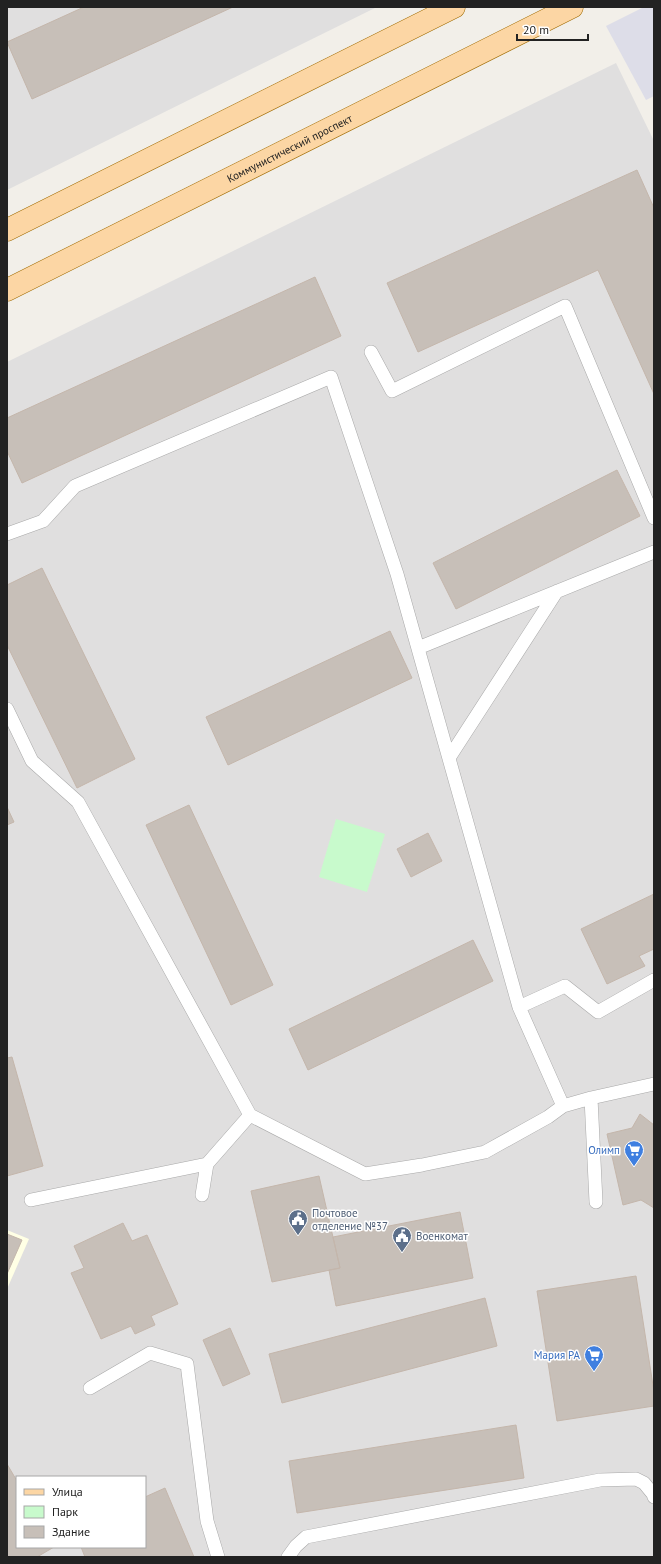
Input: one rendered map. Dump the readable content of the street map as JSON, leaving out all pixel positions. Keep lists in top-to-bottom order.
{
  "streets": {
    "main road": ["Коммунистический проспект"]
  },
  "places": {
    "supermarket": ["Олимп", "Мария РА"],
    "public building": ["Почтовое отделение №37", "Военкомат"]
  },
  "legend": ["Улица", "Парк", "Здание"],
  "scale_bar": "20 m"
}
